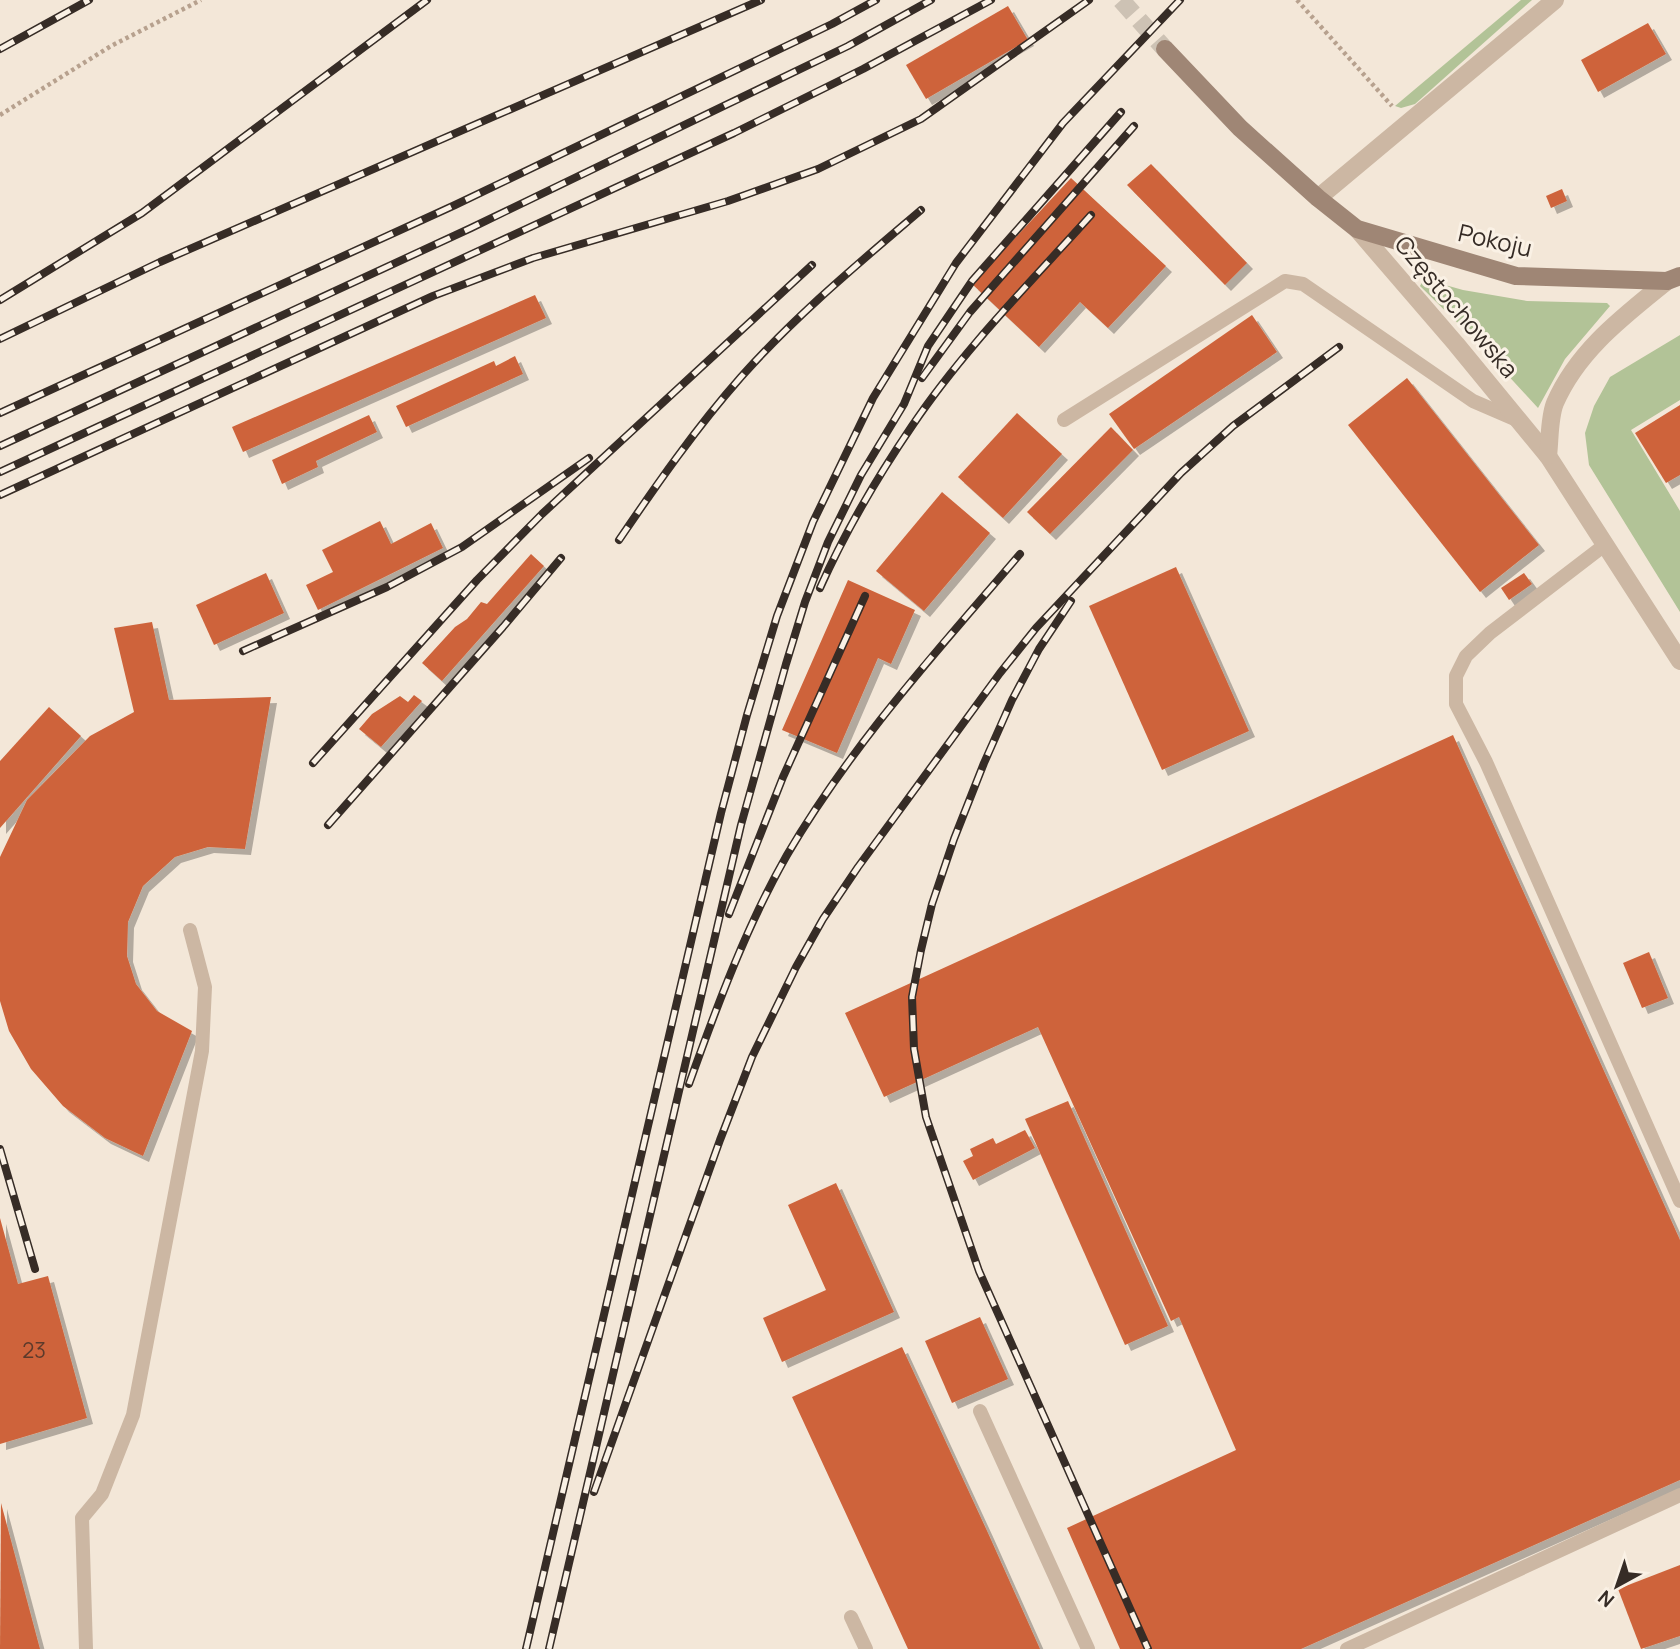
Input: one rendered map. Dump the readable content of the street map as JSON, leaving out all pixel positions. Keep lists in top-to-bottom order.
{
  "streets": {
    "street": ["Pokoju", "Częstochowska"]
  },
  "crossings": [
    ["Pokoju", "Częstochowska"]
  ],
  "house_numbers": ["23"],
  "north": "bottom left"
}
